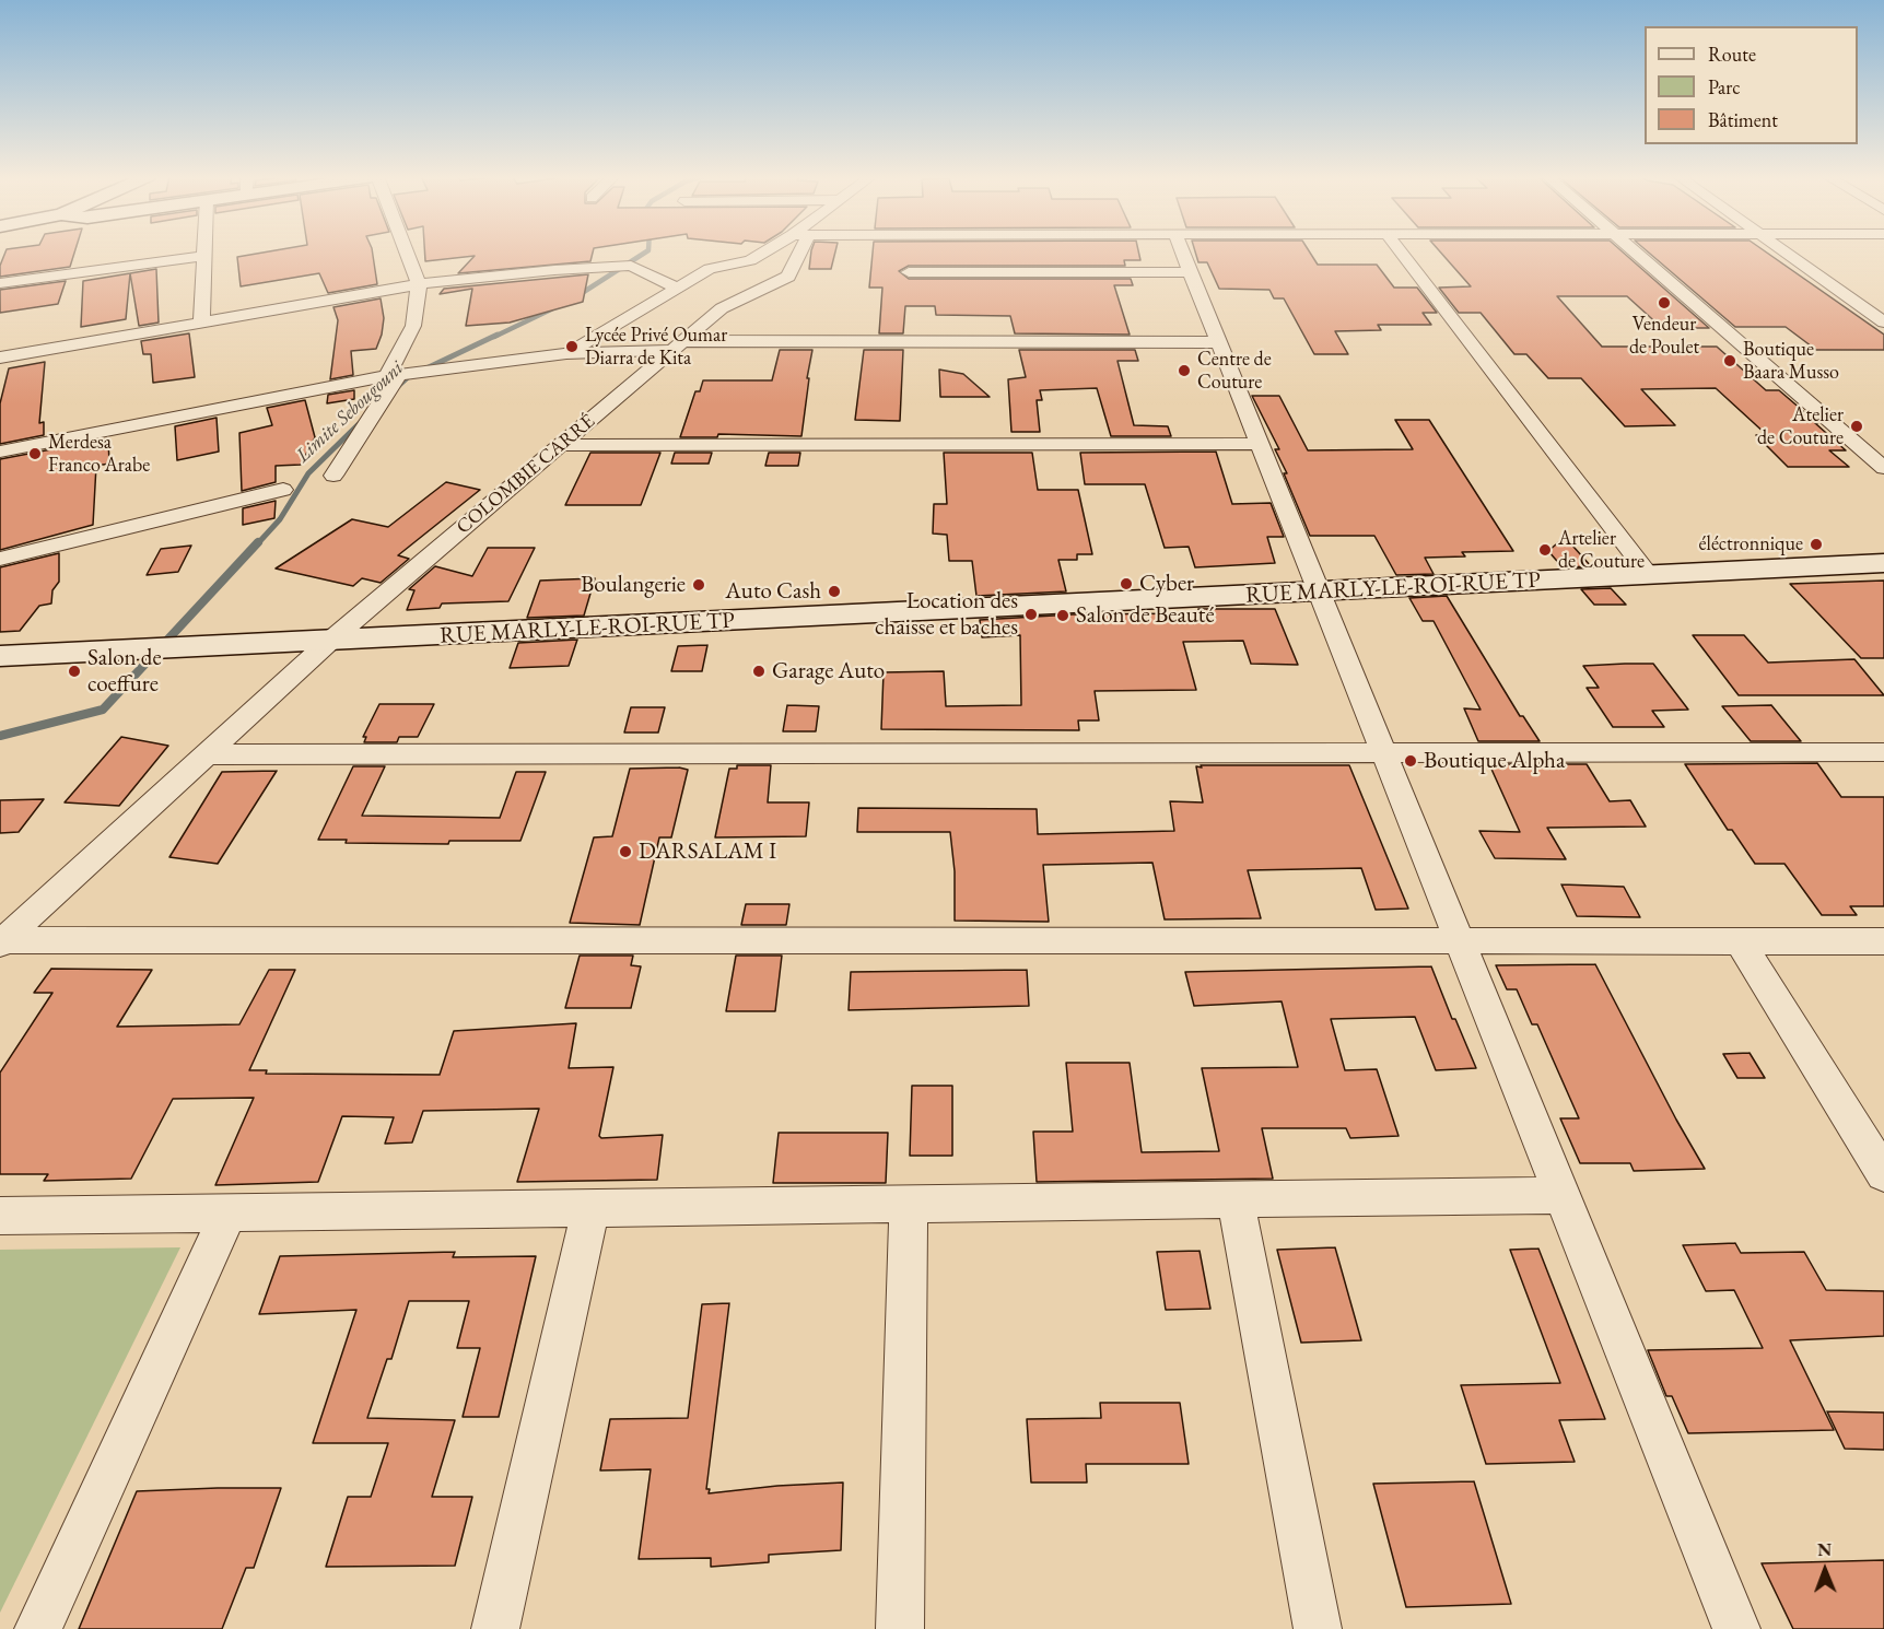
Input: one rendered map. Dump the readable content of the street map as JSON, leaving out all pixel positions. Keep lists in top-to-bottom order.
{
  "streets": {
    "street": ["COLOMBIE CARRÉ", "RUE MARLY-LE-ROI-RUE TP"]
  },
  "crossings": [
    ["COLOMBIE CARRÉ", "RUE MARLY-LE-ROI-RUE TP"]
  ],
  "water": ["Limite Sebougouni"],
  "places": [
    "Vendeur de Poulet",
    "Lycée Privé Oumar Diarra de Kita",
    "Boutique Baara Musso",
    "Centre de Couture",
    "Atelier de Couture",
    "Merdesa Franco Arabe",
    "éléctronnique",
    "Artelier de Couture",
    "Cyber",
    "Boulangerie",
    "Auto Cash",
    "Location des chaisse et baches",
    "Salon de Beauté",
    "Salon de coeffure",
    "Garage Auto",
    "Boutique Alpha",
    "DARSALAM I"
  ],
  "legend": ["Route", "Parc", "Bâtiment"],
  "north": "top"
}
